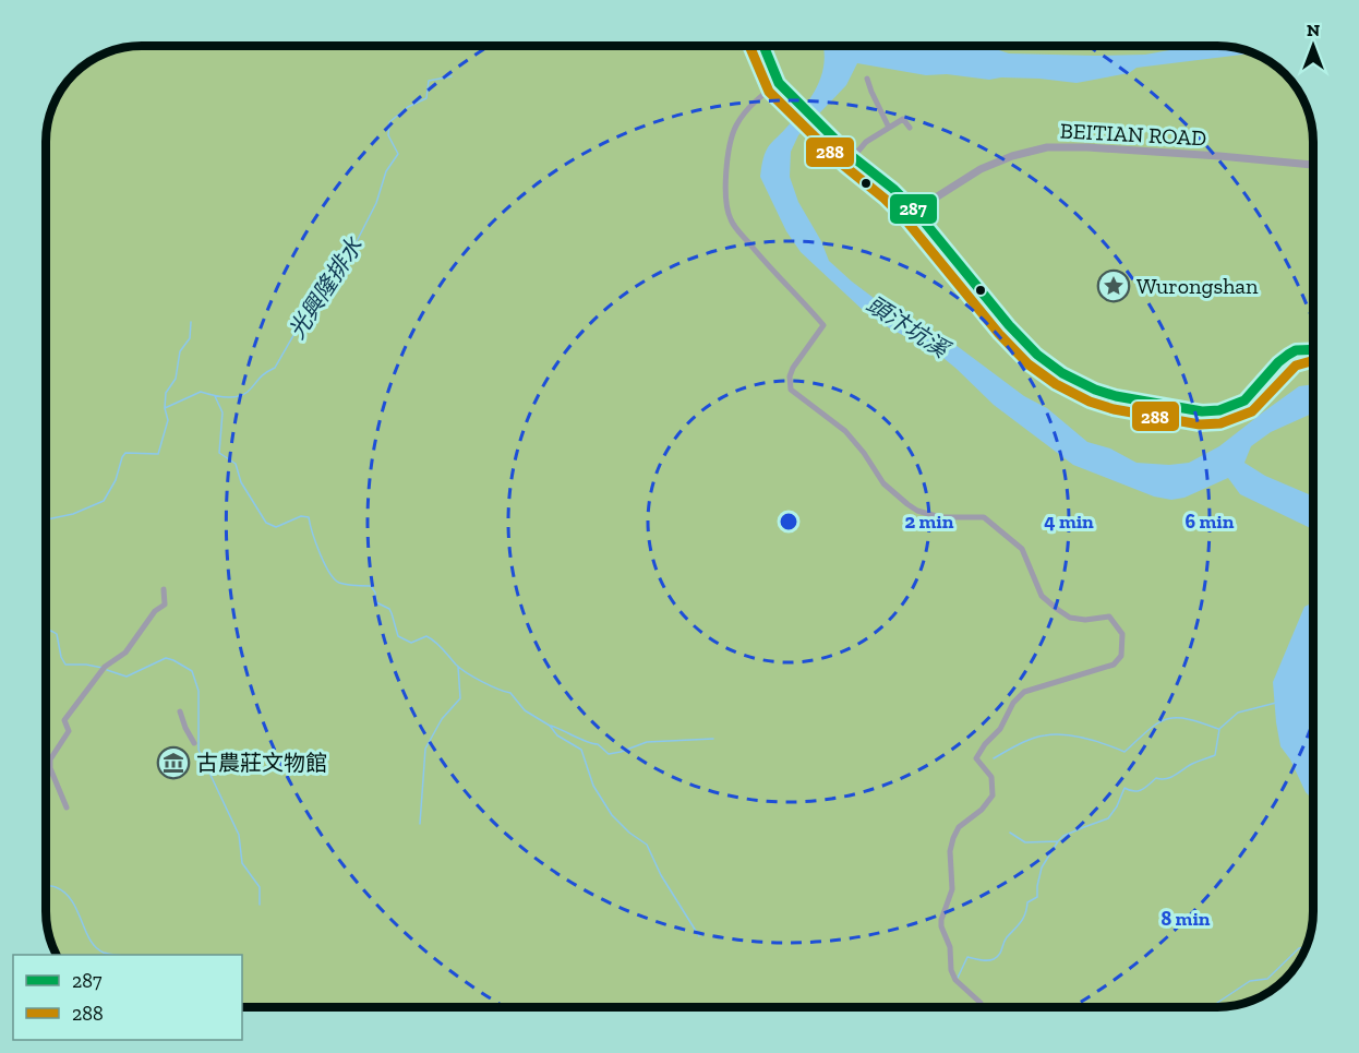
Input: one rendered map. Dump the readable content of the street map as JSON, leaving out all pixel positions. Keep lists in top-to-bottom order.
{
  "streets": {
    "street": ["BEITIAN ROAD"]
  },
  "water": ["光興隆排水", "頭汴坑溪"],
  "places": {
    "place": ["Wurongshan"],
    "museum": ["古農莊文物館"]
  },
  "lines": ["transit line 287", "transit line 288"],
  "legend": ["287", "288"],
  "north": "top",
  "rings": [
    "2 min",
    "4 min",
    "6 min",
    "8 min"
  ]
}
